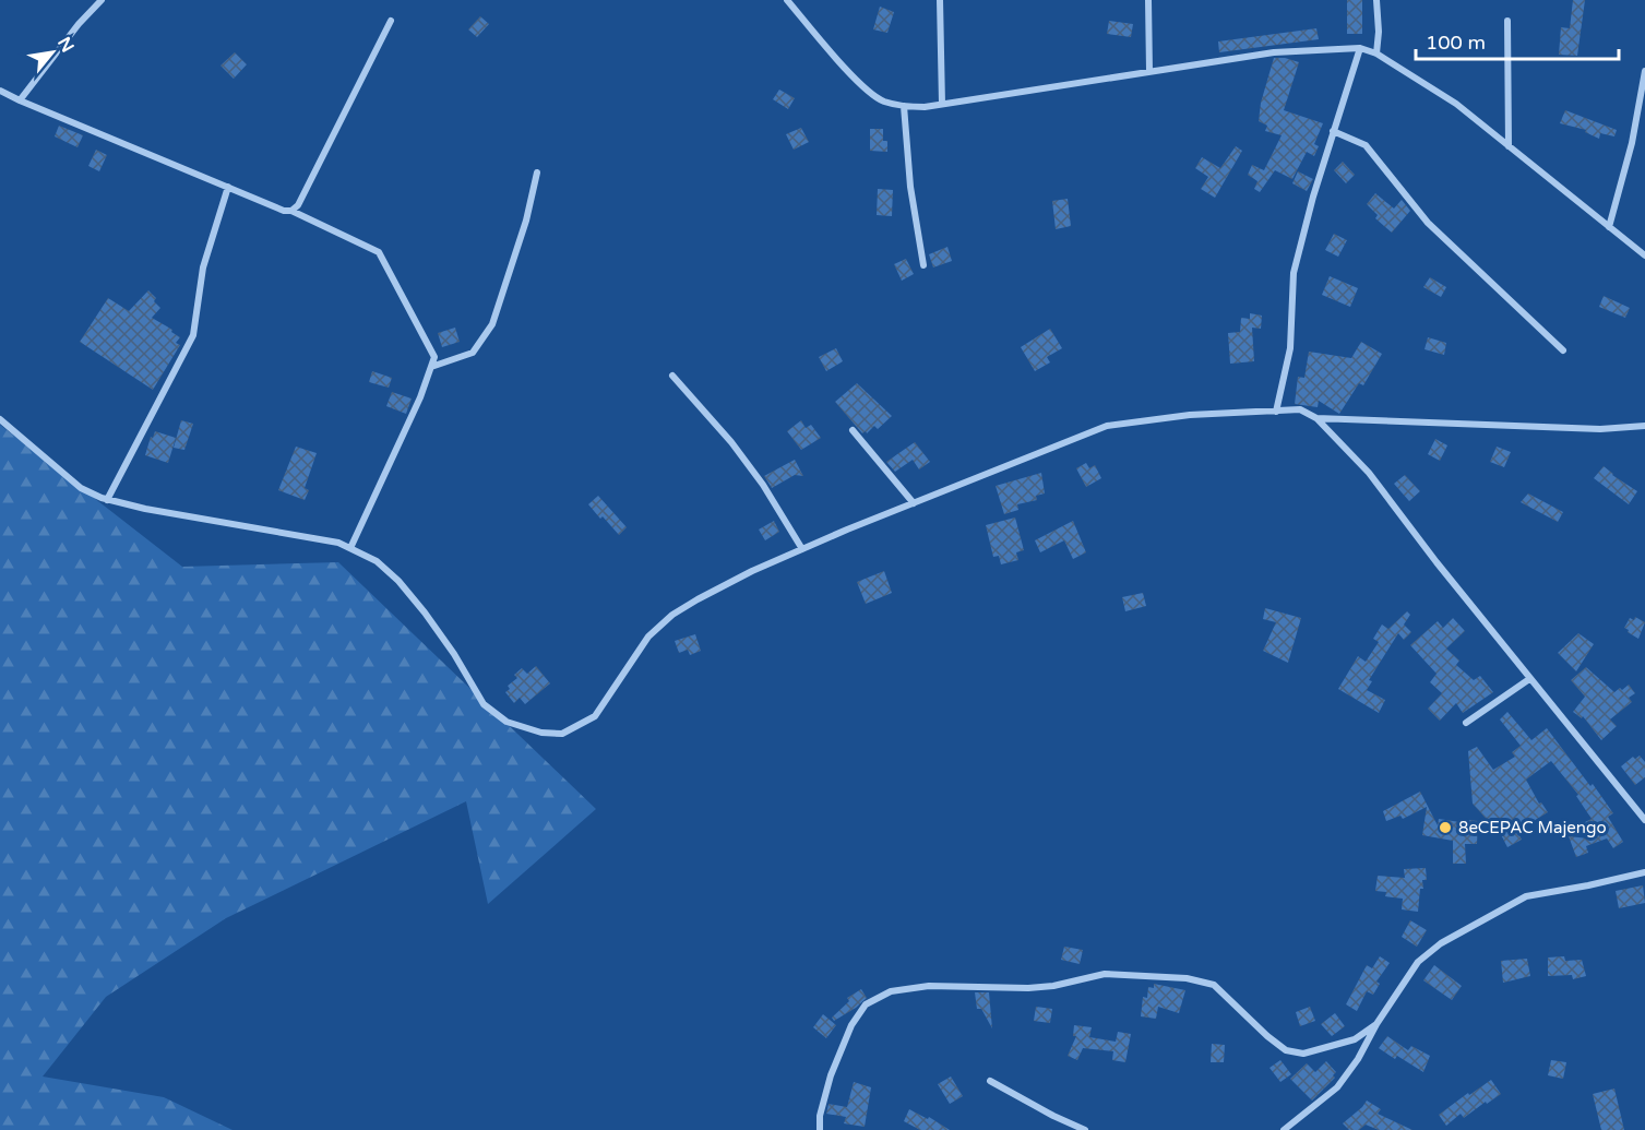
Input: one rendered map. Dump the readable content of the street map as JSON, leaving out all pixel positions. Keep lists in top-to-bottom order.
{
  "places": ["8eCEPAC Majengo"],
  "scale_bar": "100 m",
  "north": "top right"
}
